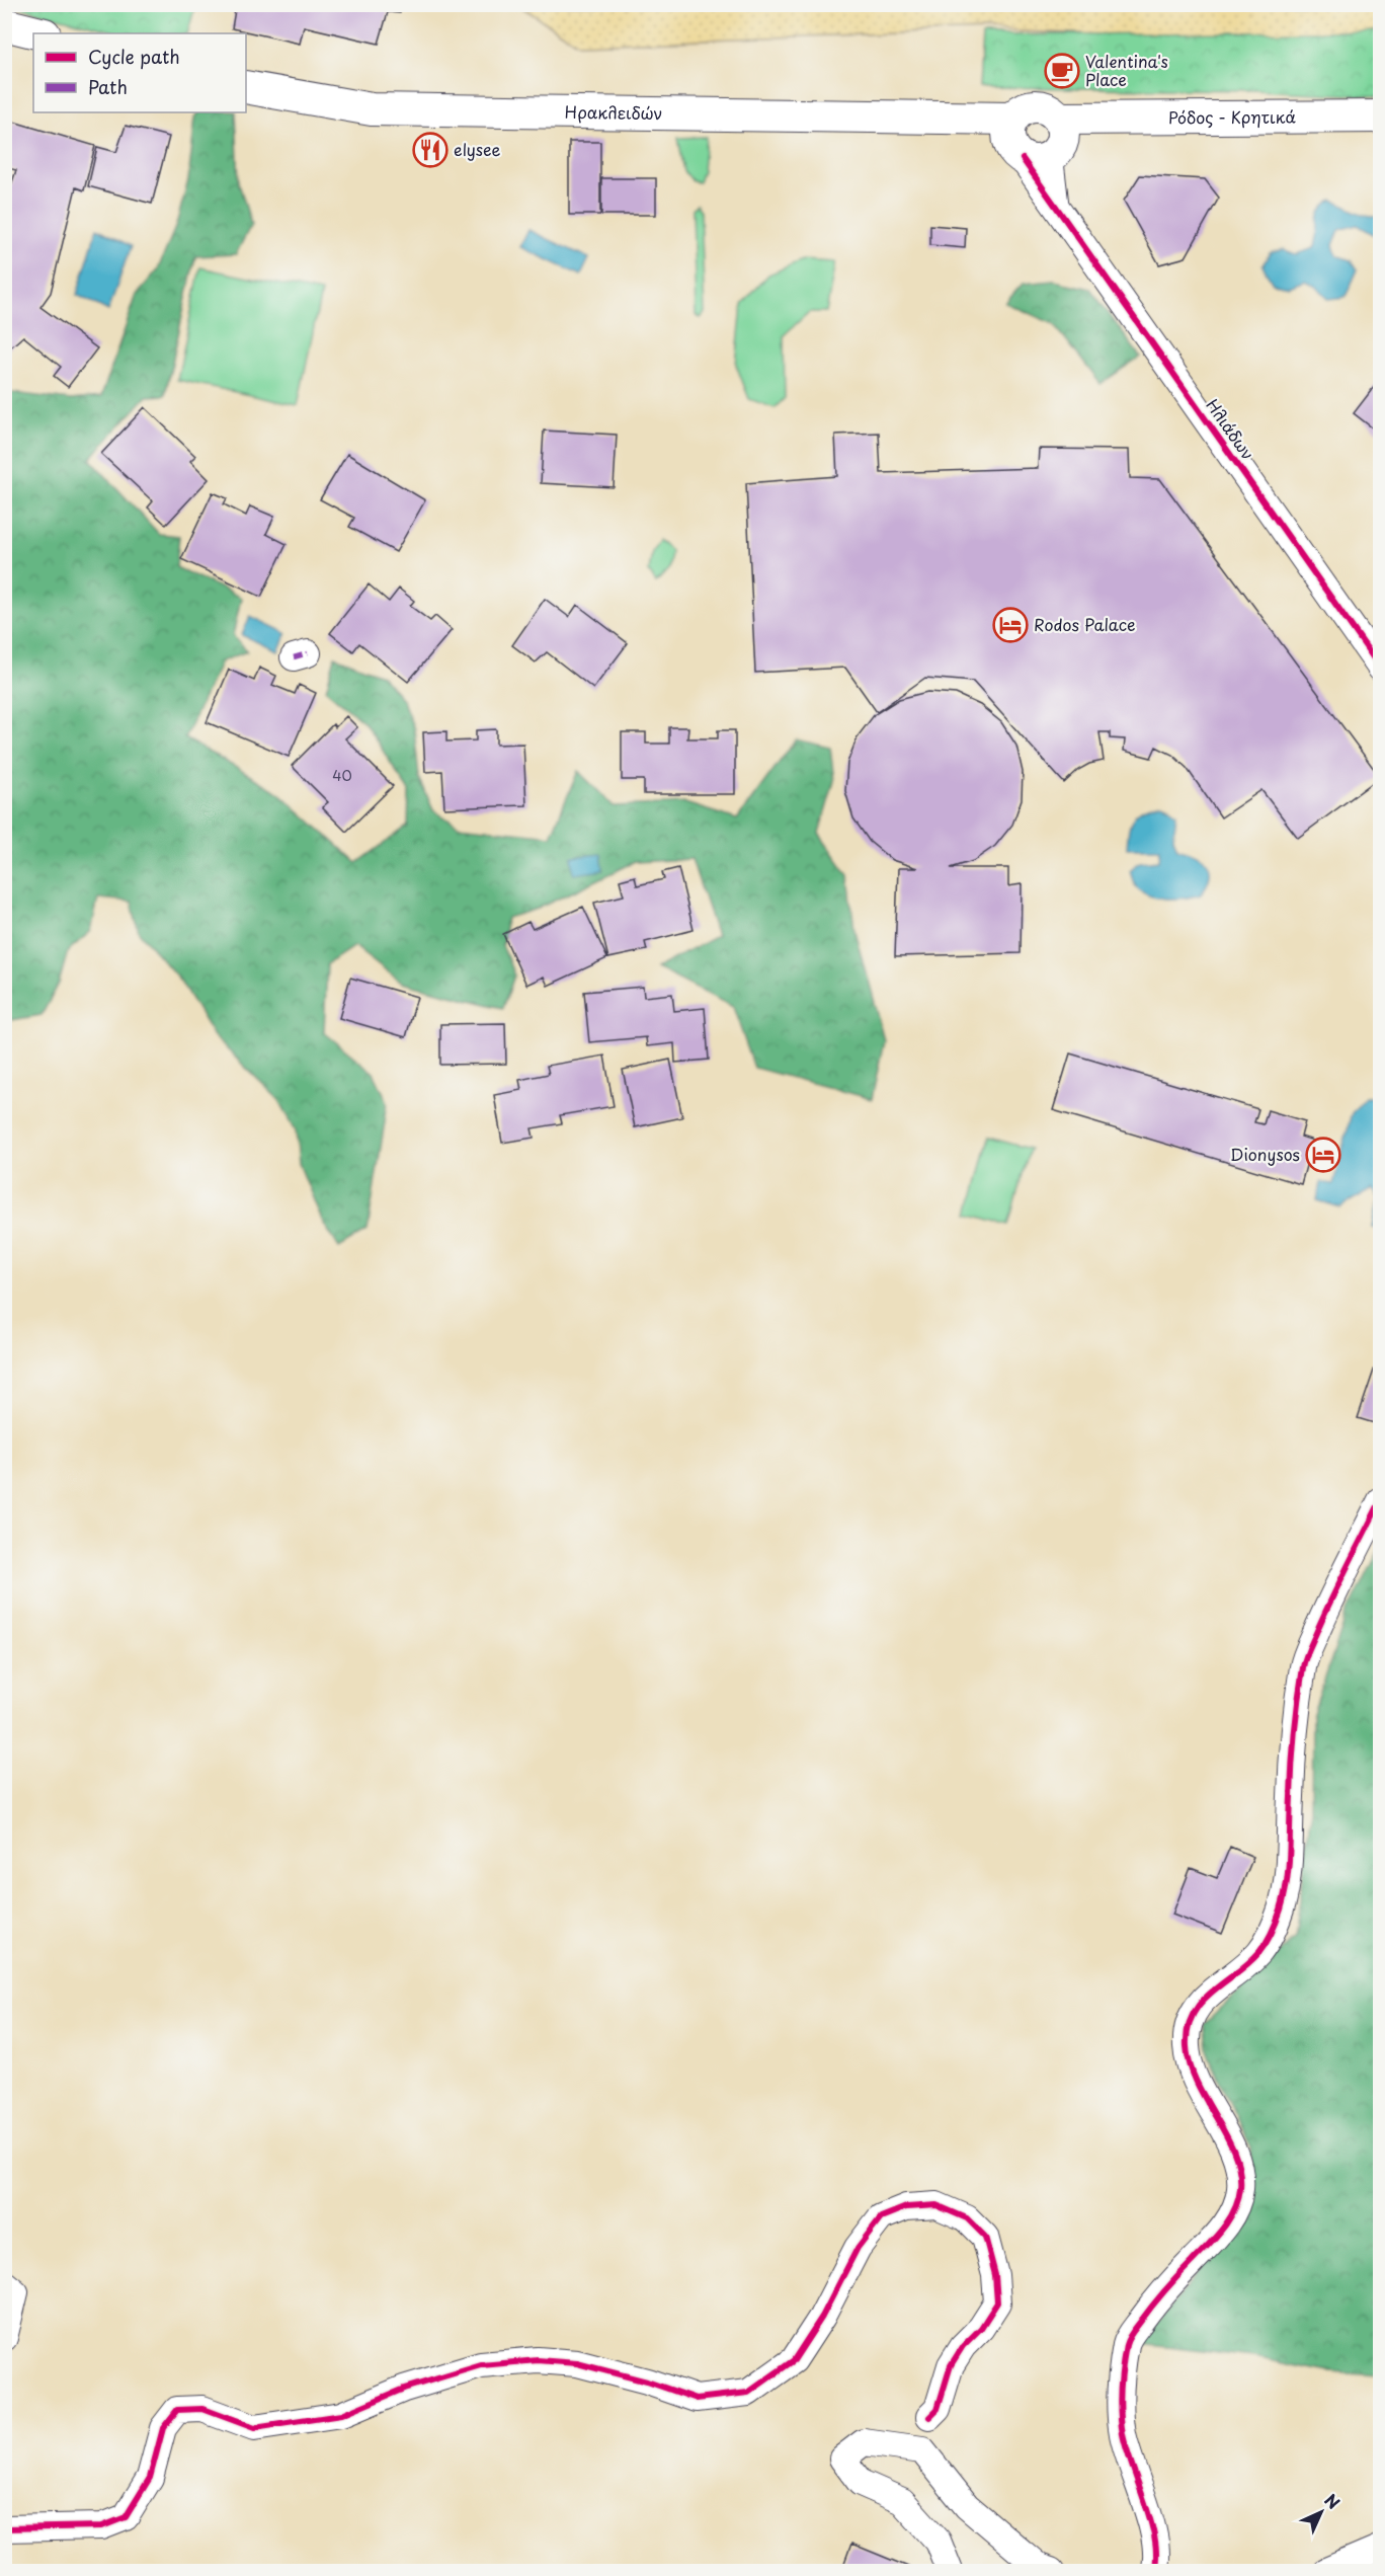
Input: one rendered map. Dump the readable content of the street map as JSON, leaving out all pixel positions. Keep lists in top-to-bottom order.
{
  "streets": {
    "main road": ["Ηρακλειδών", "Ρόδος - Κρητικά"],
    "street": ["Ηλιάδων"]
  },
  "crossings": [
    ["Ηρακλειδών", "Ρόδος - Κρητικά"],
    ["Ηρακλειδών", "Ηλιάδων"],
    ["Ρόδος - Κρητικά", "Ηλιάδων"]
  ],
  "places": {
    "cafe": ["Valentina's Place"],
    "restaurant": ["elysee"],
    "hotel": ["Rodos Palace", "Dionysos"]
  },
  "house_numbers": ["40"],
  "legend": ["Cycle path", "Path"],
  "north": "top right"
}
